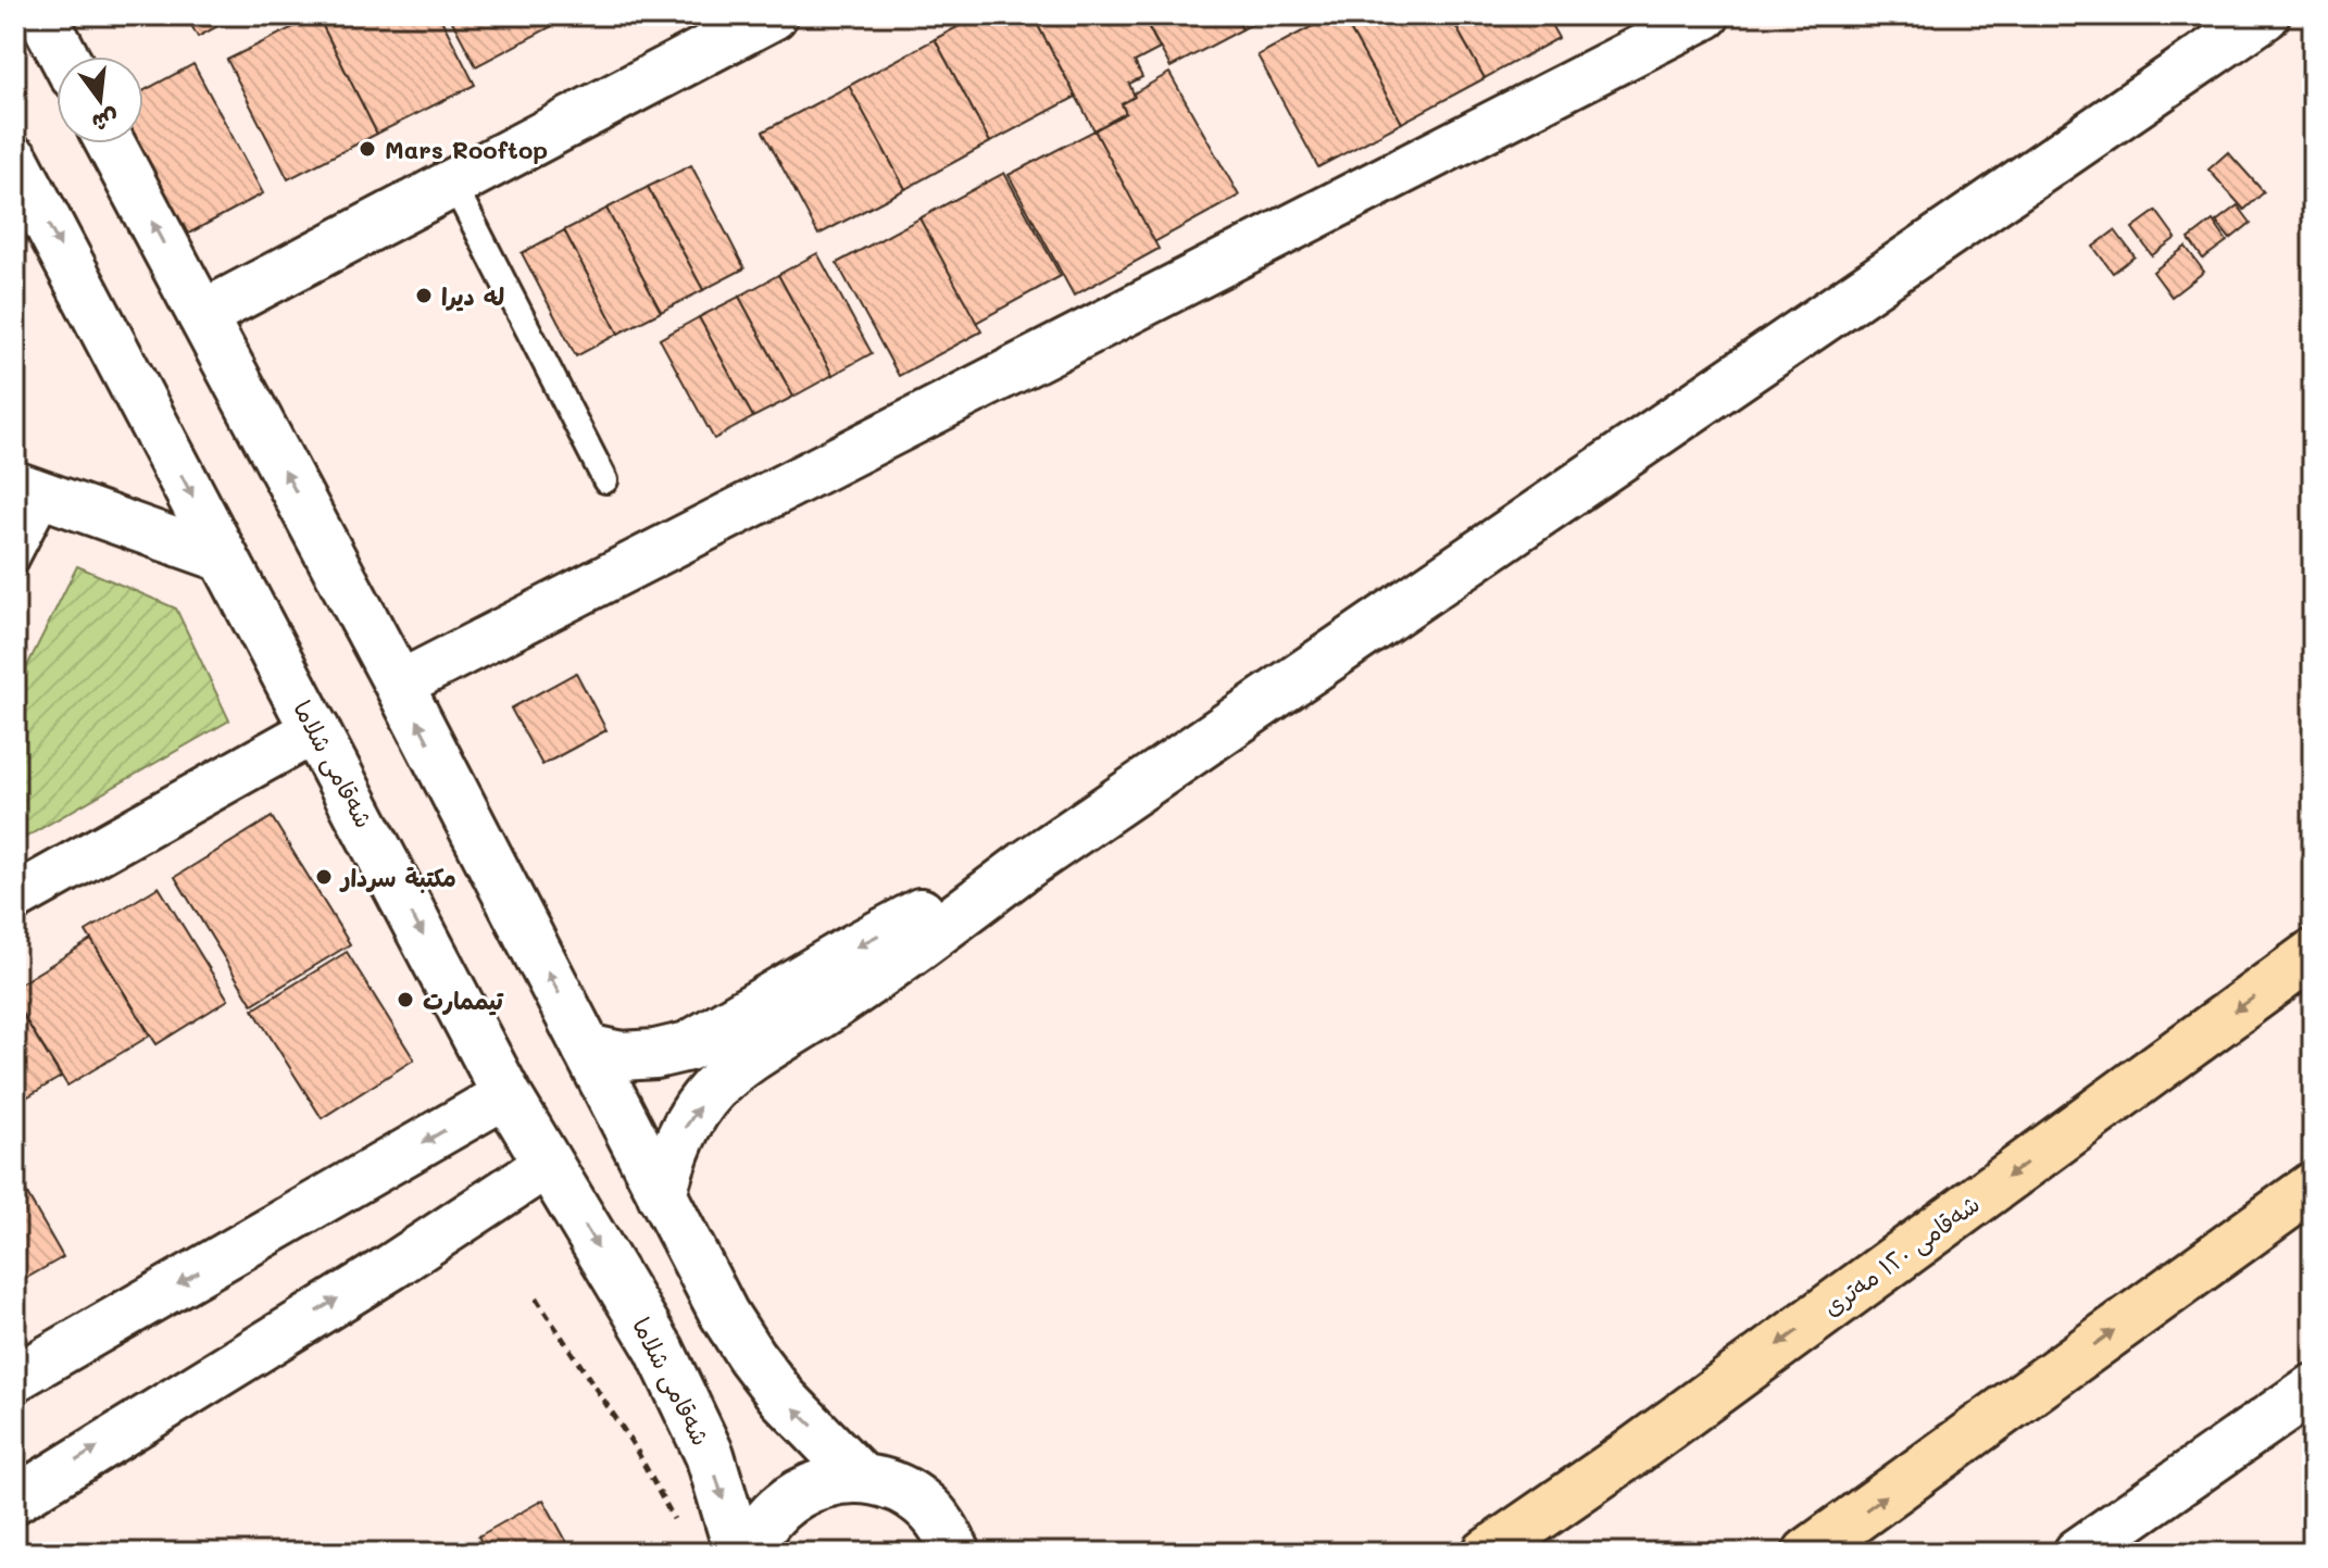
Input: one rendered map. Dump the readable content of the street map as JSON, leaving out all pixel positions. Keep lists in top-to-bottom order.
{
  "streets": {
    "highway": ["شەقامی ١٢٠ مەتری"],
    "main road": ["شەقامی شلاما"]
  },
  "places": [
    "Mars Rooftop",
    "له ديرا",
    "مكتبة سردار",
    "تیممارت"
  ],
  "north": "bottom"
}
